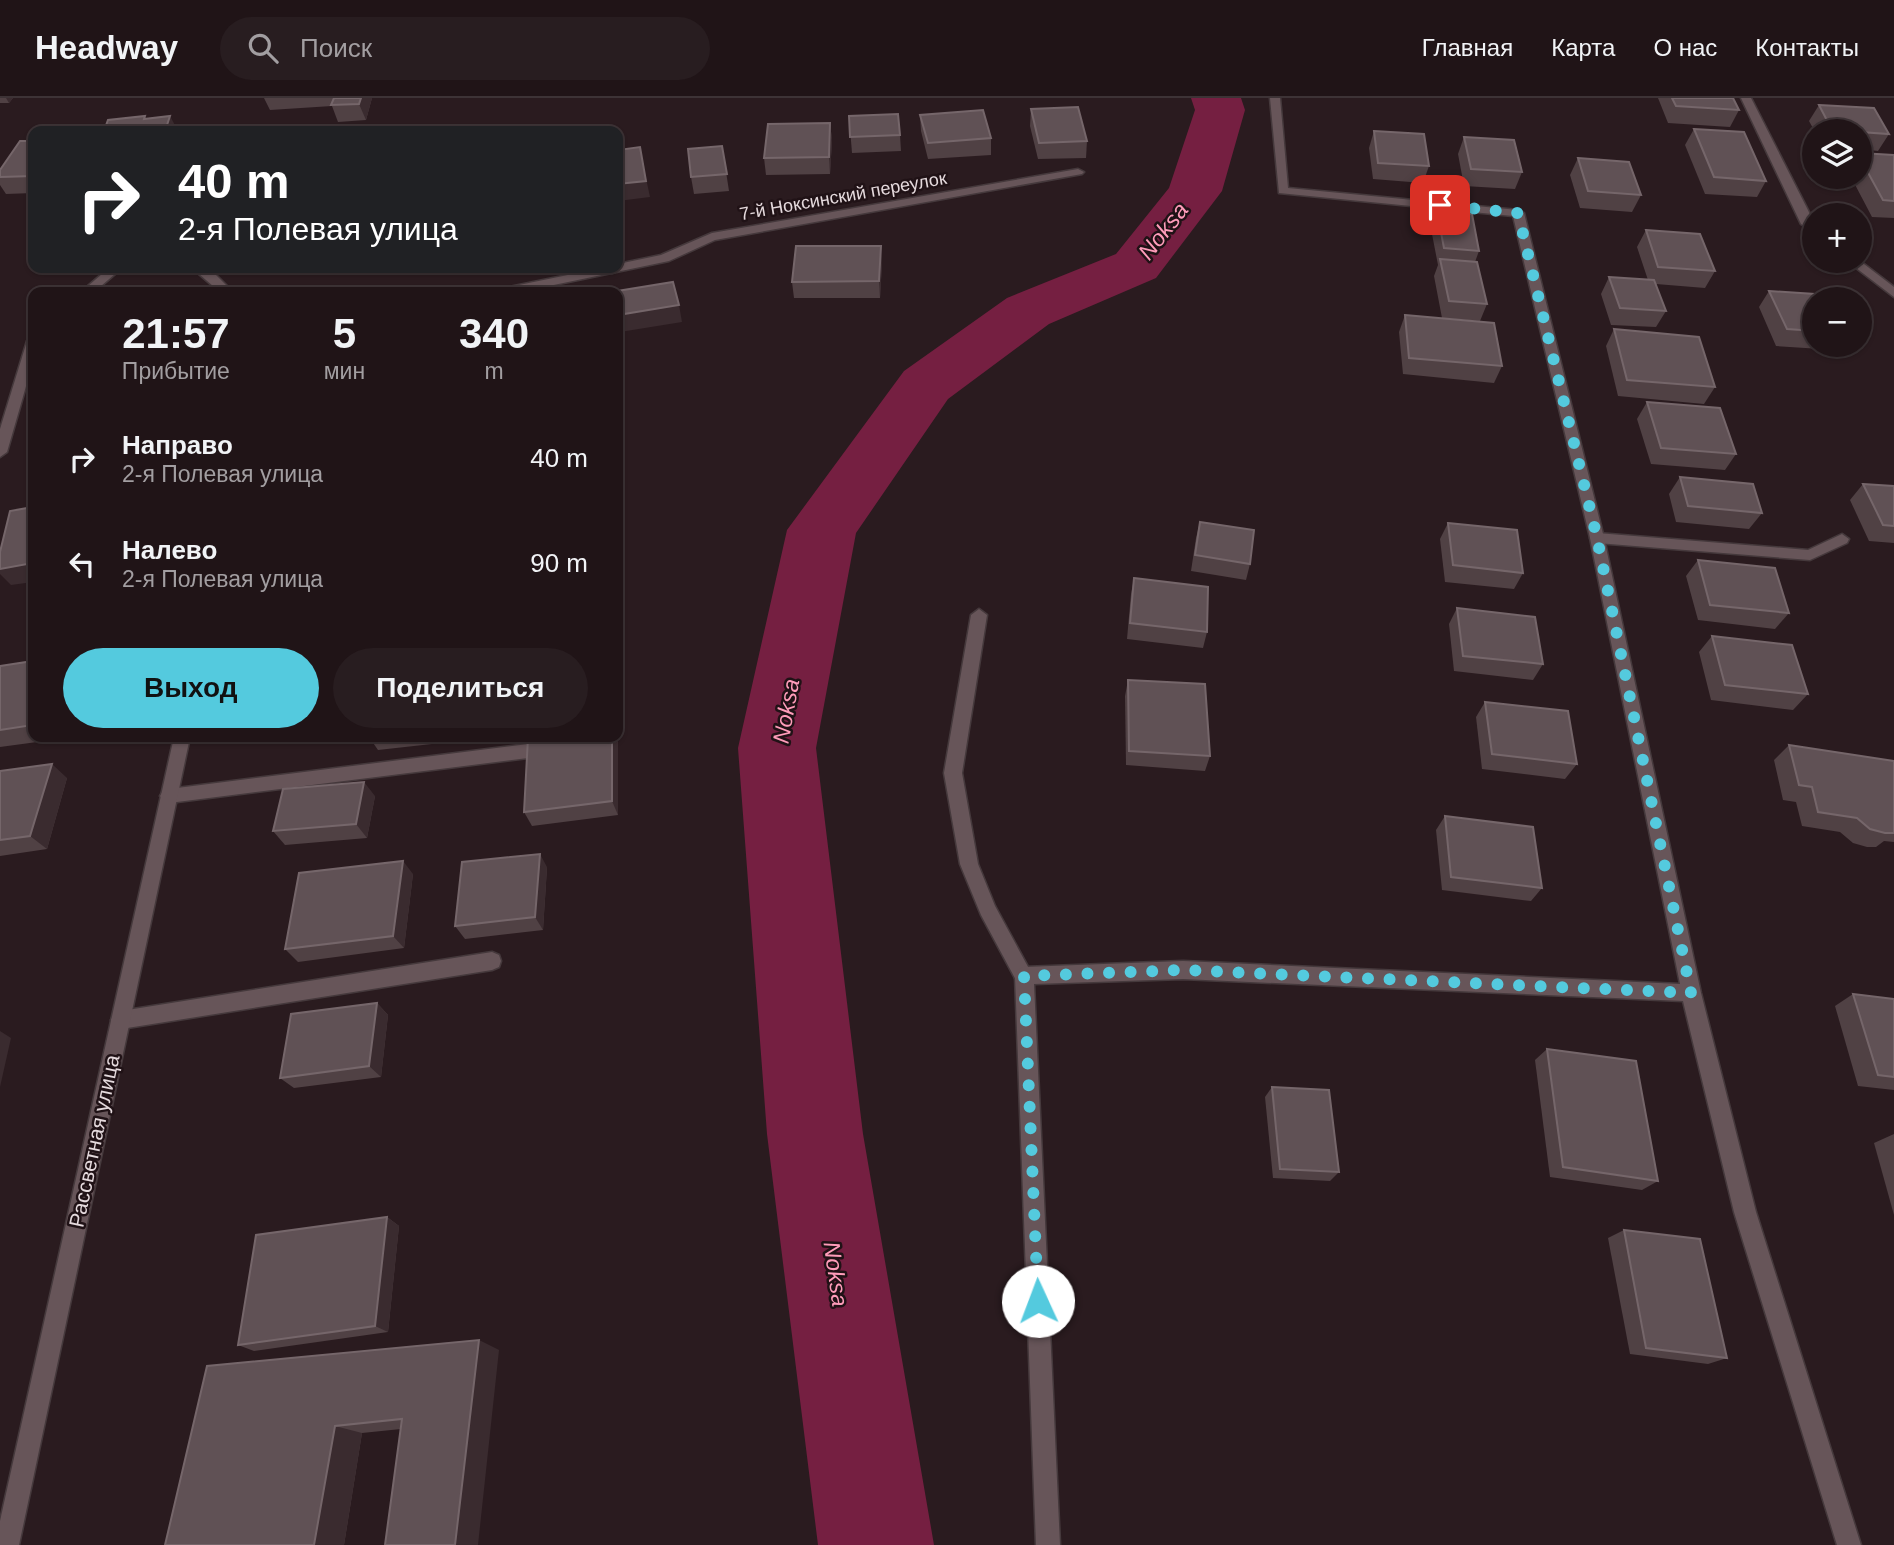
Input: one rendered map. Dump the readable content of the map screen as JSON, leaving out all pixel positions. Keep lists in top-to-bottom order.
{
  "streets": {
    "street": ["7-й Ноксинский переулок", "Рассветная улица"]
  },
  "water": ["Noksa"],
  "page": {
    "header": "Headway",
    "search": "Поиск",
    "nav": [
      "Главная",
      "Карта",
      "О нас",
      "Контакты"
    ],
    "map_buttons": ["+", "−"],
    "turn": ["40 m", "2-я Полевая улица"],
    "eta": [
      "21:57",
      "Прибытие",
      "5",
      "мин",
      "340",
      "m"
    ],
    "list": [
      {
        "name": "Направо",
        "note": "2-я Полевая улица",
        "value": "40 m"
      },
      {
        "name": "Налево",
        "note": "2-я Полевая улица",
        "value": "90 m"
      }
    ],
    "buttons": ["Выход", "Поделиться"]
  }
}
